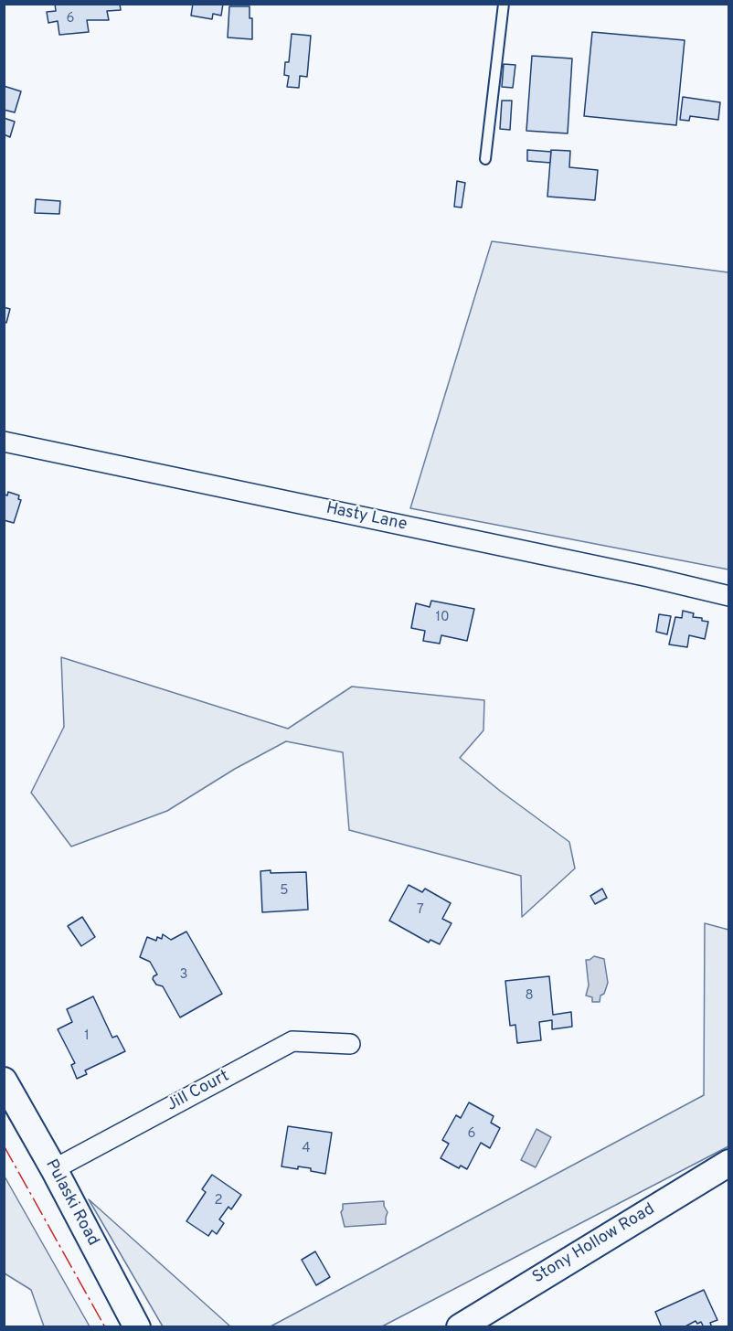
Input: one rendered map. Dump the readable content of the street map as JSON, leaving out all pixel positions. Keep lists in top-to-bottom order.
{
  "streets": {
    "street": [
      "Hasty Lane",
      "Jill Court",
      "Pulaski Road",
      "Stony Hollow Road"
    ]
  },
  "crossings": [
    ["Jill Court", "Pulaski Road"]
  ],
  "house_numbers": [
    "6",
    "10",
    "5",
    "7",
    "3",
    "8",
    "1",
    "6",
    "4",
    "2"
  ]
}
